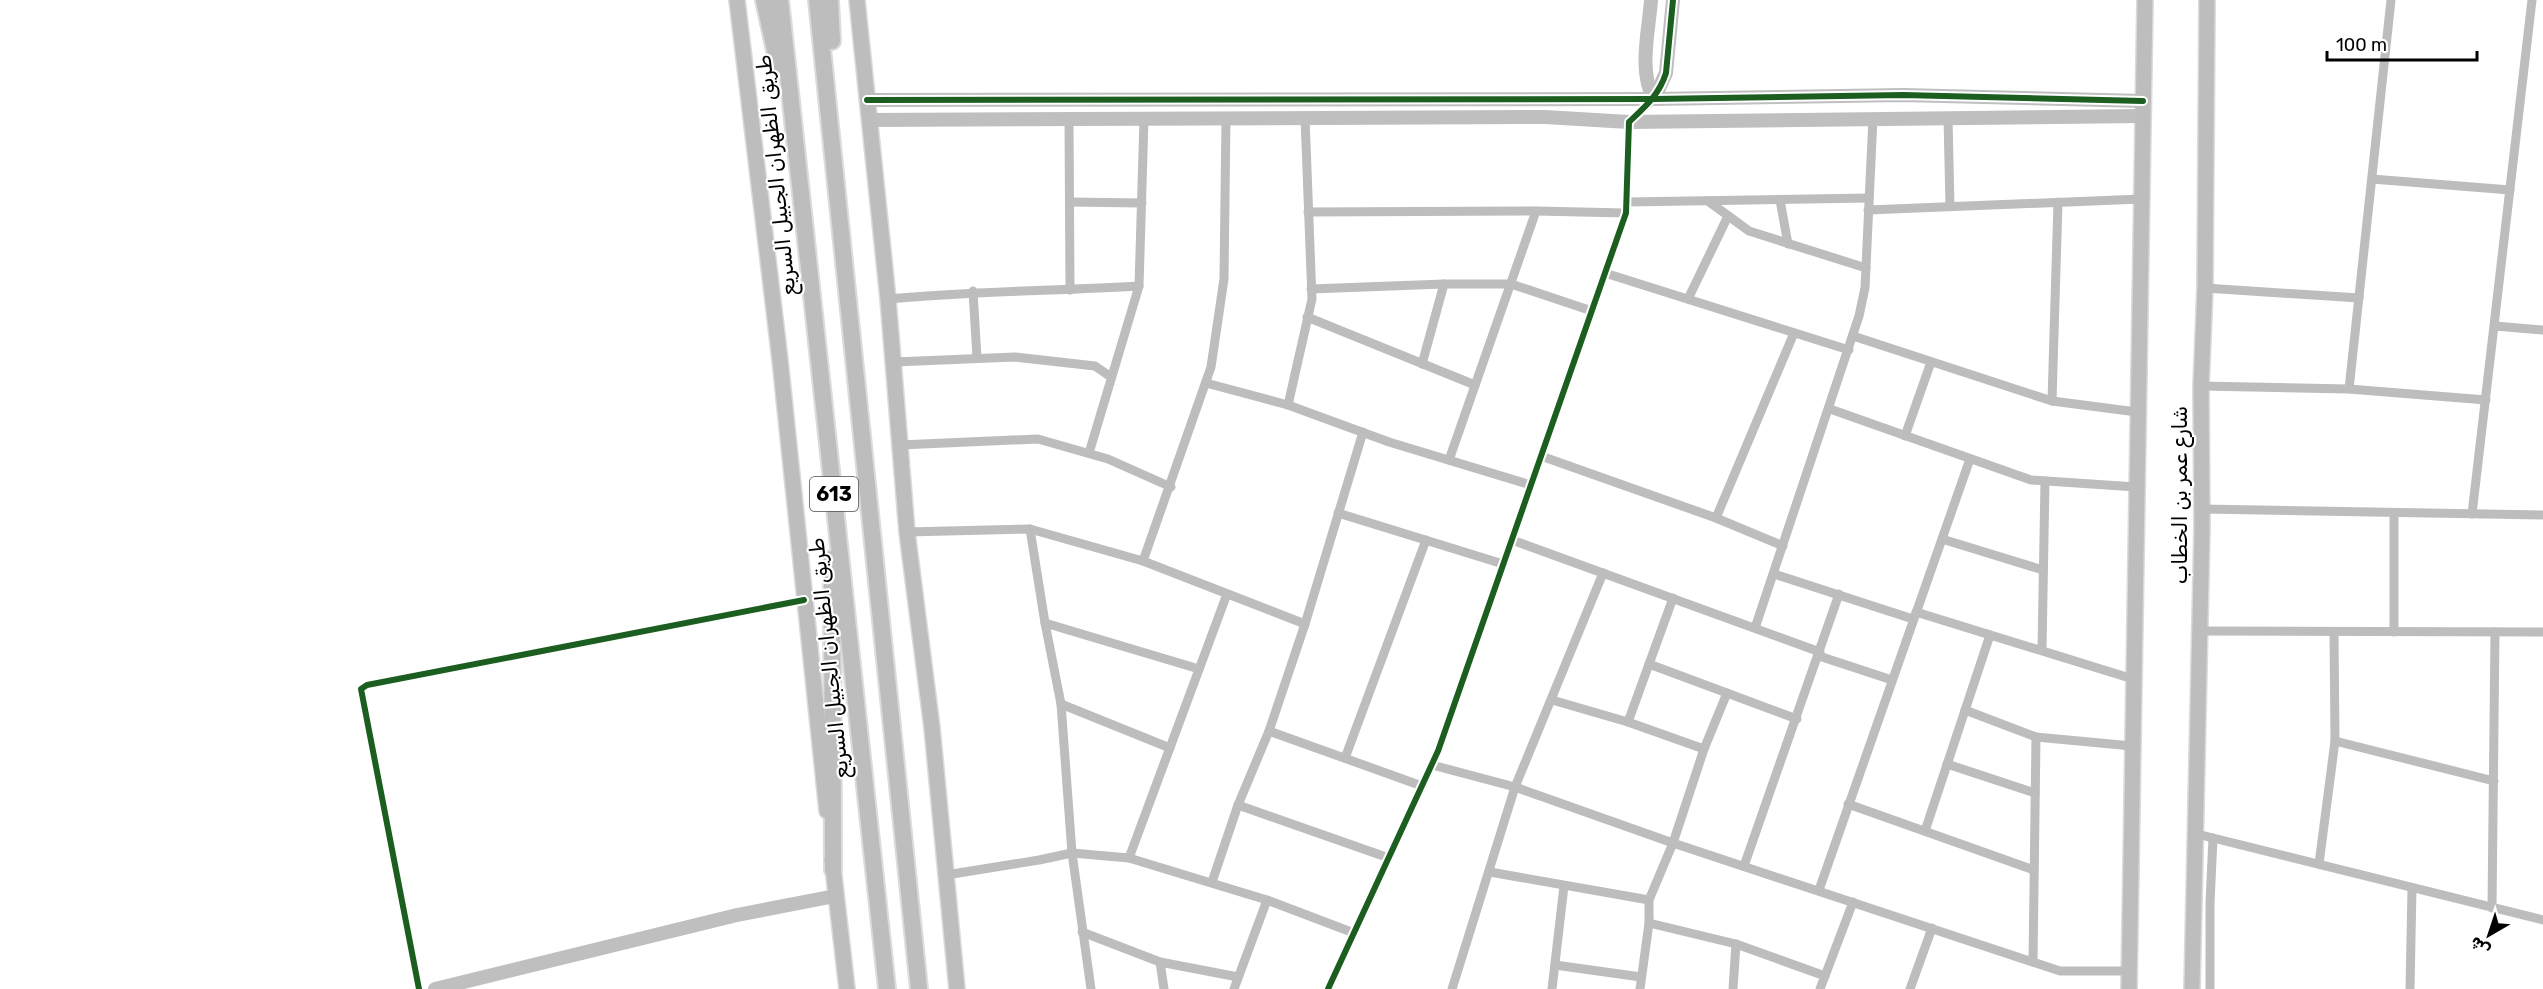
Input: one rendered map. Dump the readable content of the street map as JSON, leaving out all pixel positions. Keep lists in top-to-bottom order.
{
  "streets": {
    "highway": ["طريق الظهران الجبيل السريع", "613"],
    "main road": ["شارع عمر بن الخطاب"]
  },
  "scale_bar": "100 m",
  "north": "bottom left"
}
